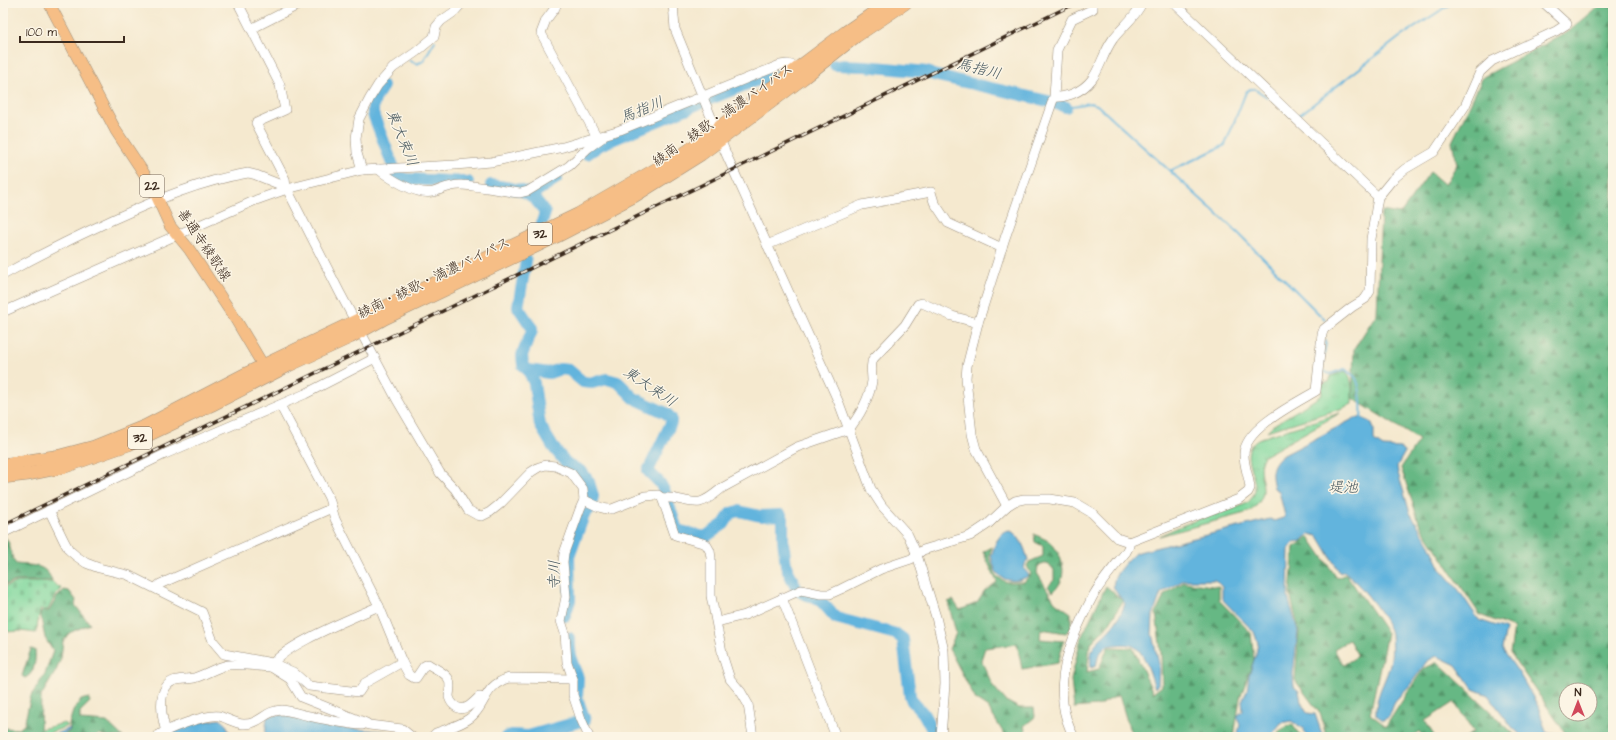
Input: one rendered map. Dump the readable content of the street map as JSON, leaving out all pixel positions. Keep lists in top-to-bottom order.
{
  "streets": {
    "highway": ["綾南・綾歌・満濃バイパス", "32"],
    "main road": ["22", "善通寺綾歌線"]
  },
  "crossings": [
    ["綾南・綾歌・満濃バイパス", "善通寺綾歌線"]
  ],
  "water": [
    "馬指川",
    "東大束川",
    "堤池",
    "寺川"
  ],
  "scale_bar": "100 m",
  "north": "top"
}
